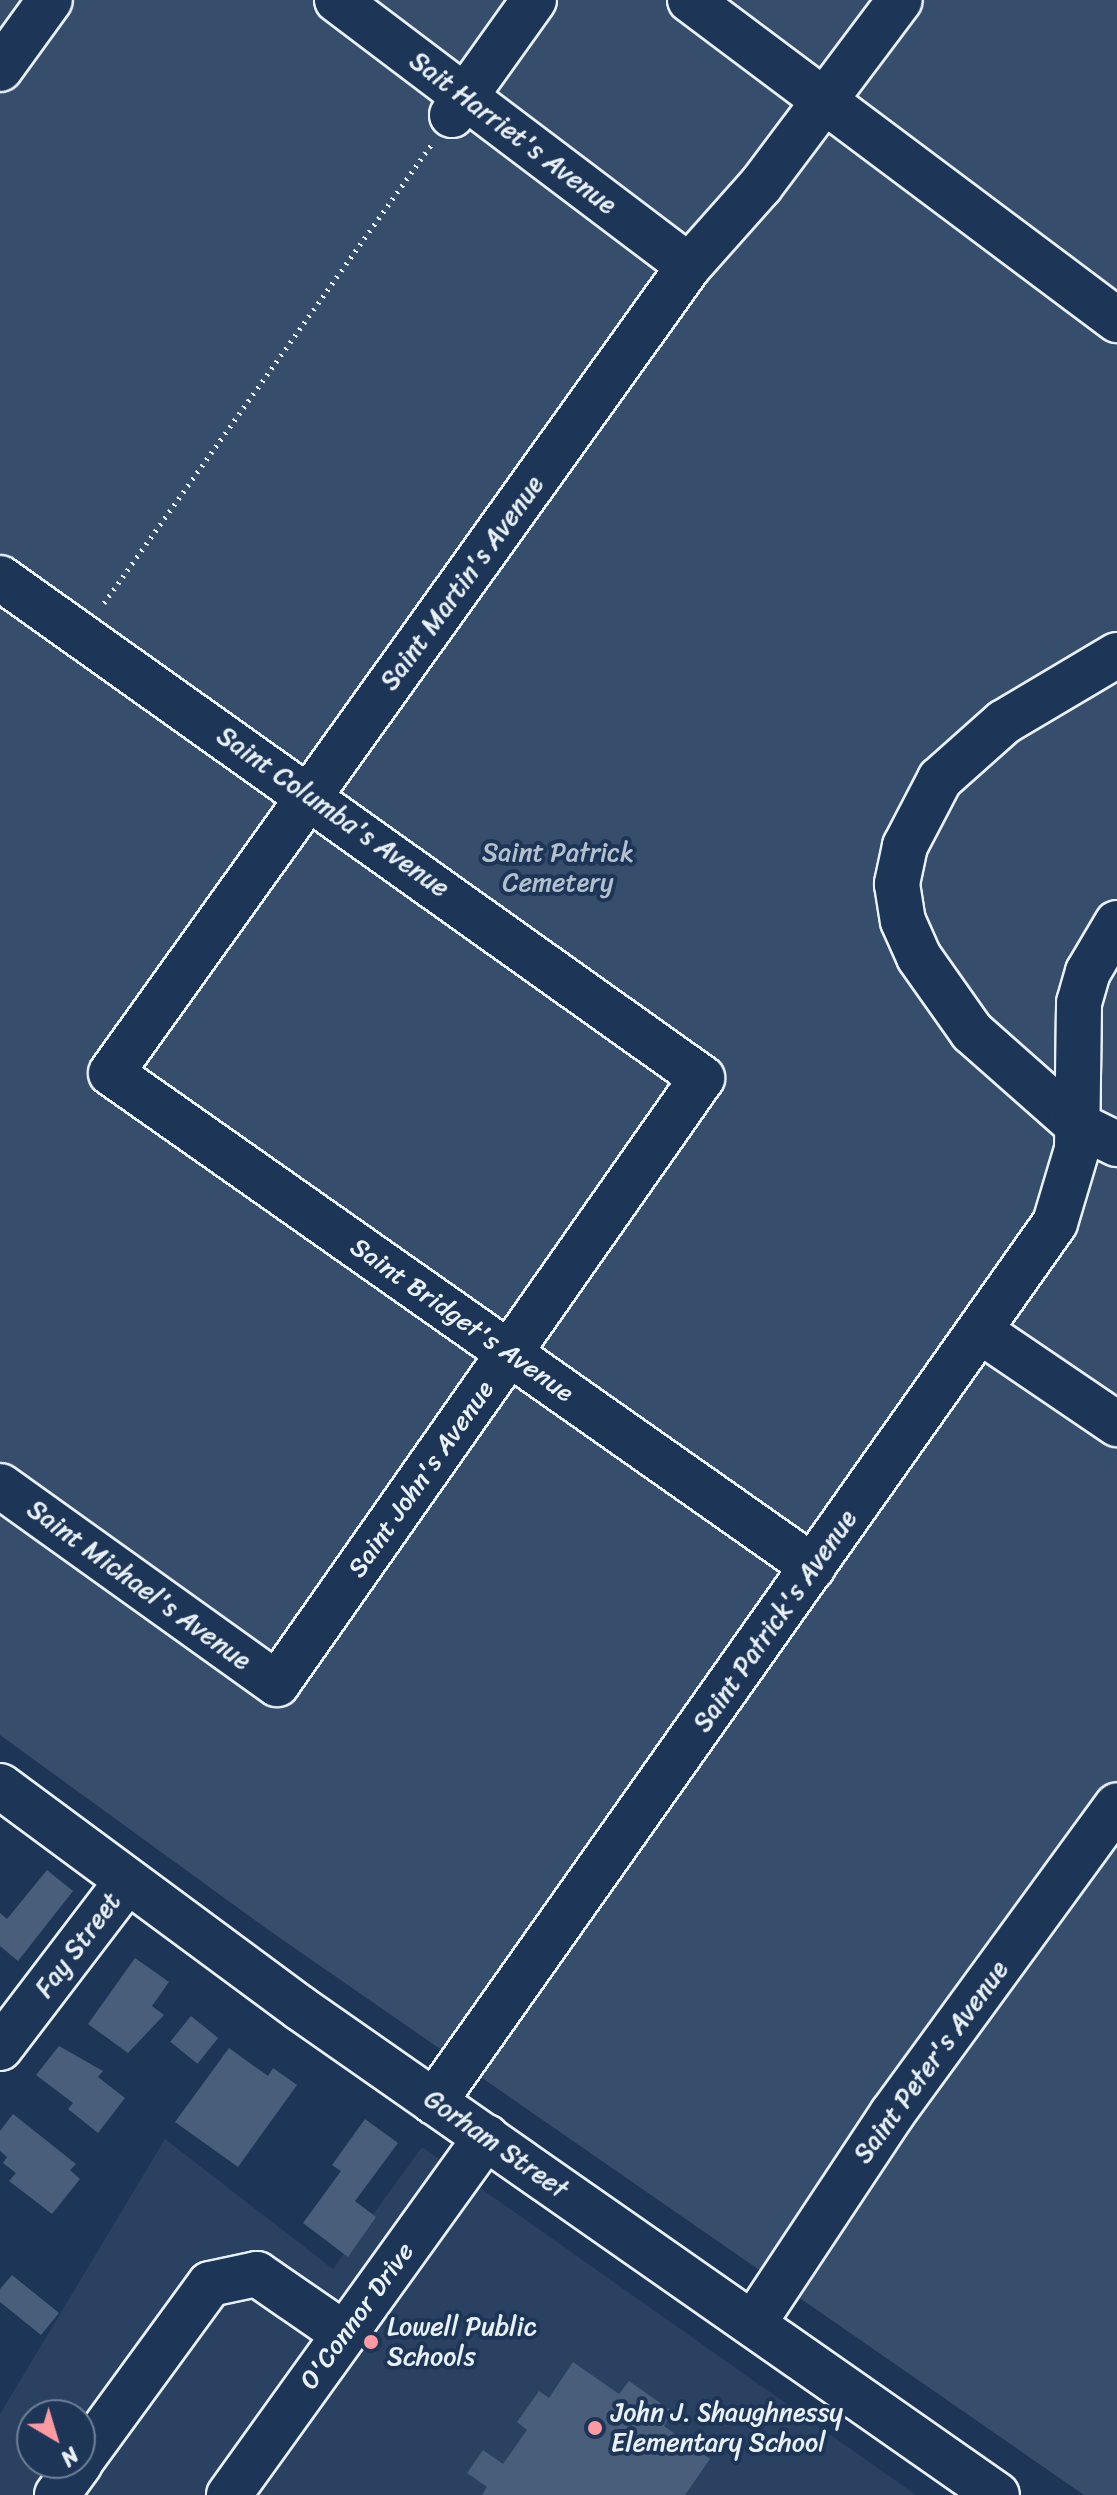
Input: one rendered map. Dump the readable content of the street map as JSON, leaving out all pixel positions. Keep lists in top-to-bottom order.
{
  "streets": {
    "main road": [
      "Sait Harriet's Avenue",
      "Saint Martin's Avenue",
      "Saint Columba's Avenue",
      "Saint Bridget's Avenue",
      "Saint John's Avenue",
      "Saint Michael's Avenue",
      "Saint Patrick's Avenue",
      "Fay Street",
      "Saint Peter's Avenue",
      "Gorham Street",
      "O'Connor Drive"
    ]
  },
  "crossings": [
    ["Sait Harriet's Avenue", "Saint Martin's Avenue"],
    ["Saint Martin's Avenue", "Saint Columba's Avenue"],
    ["Saint Martin's Avenue", "Saint Bridget's Avenue"],
    ["Saint Columba's Avenue", "Saint John's Avenue"],
    ["Saint Bridget's Avenue", "Saint John's Avenue"],
    ["Saint Bridget's Avenue", "Saint Patrick's Avenue"],
    ["Saint John's Avenue", "Saint Michael's Avenue"],
    ["Saint Patrick's Avenue", "Gorham Street"],
    ["Fay Street", "Gorham Street"],
    ["Saint Peter's Avenue", "Gorham Street"],
    ["Gorham Street", "O'Connor Drive"]
  ],
  "parks": ["Saint Patrick Cemetery"],
  "places": ["Lowell Public Schools", "John J. Shaughnessy Elementary School"],
  "north": "bottom right"
}
